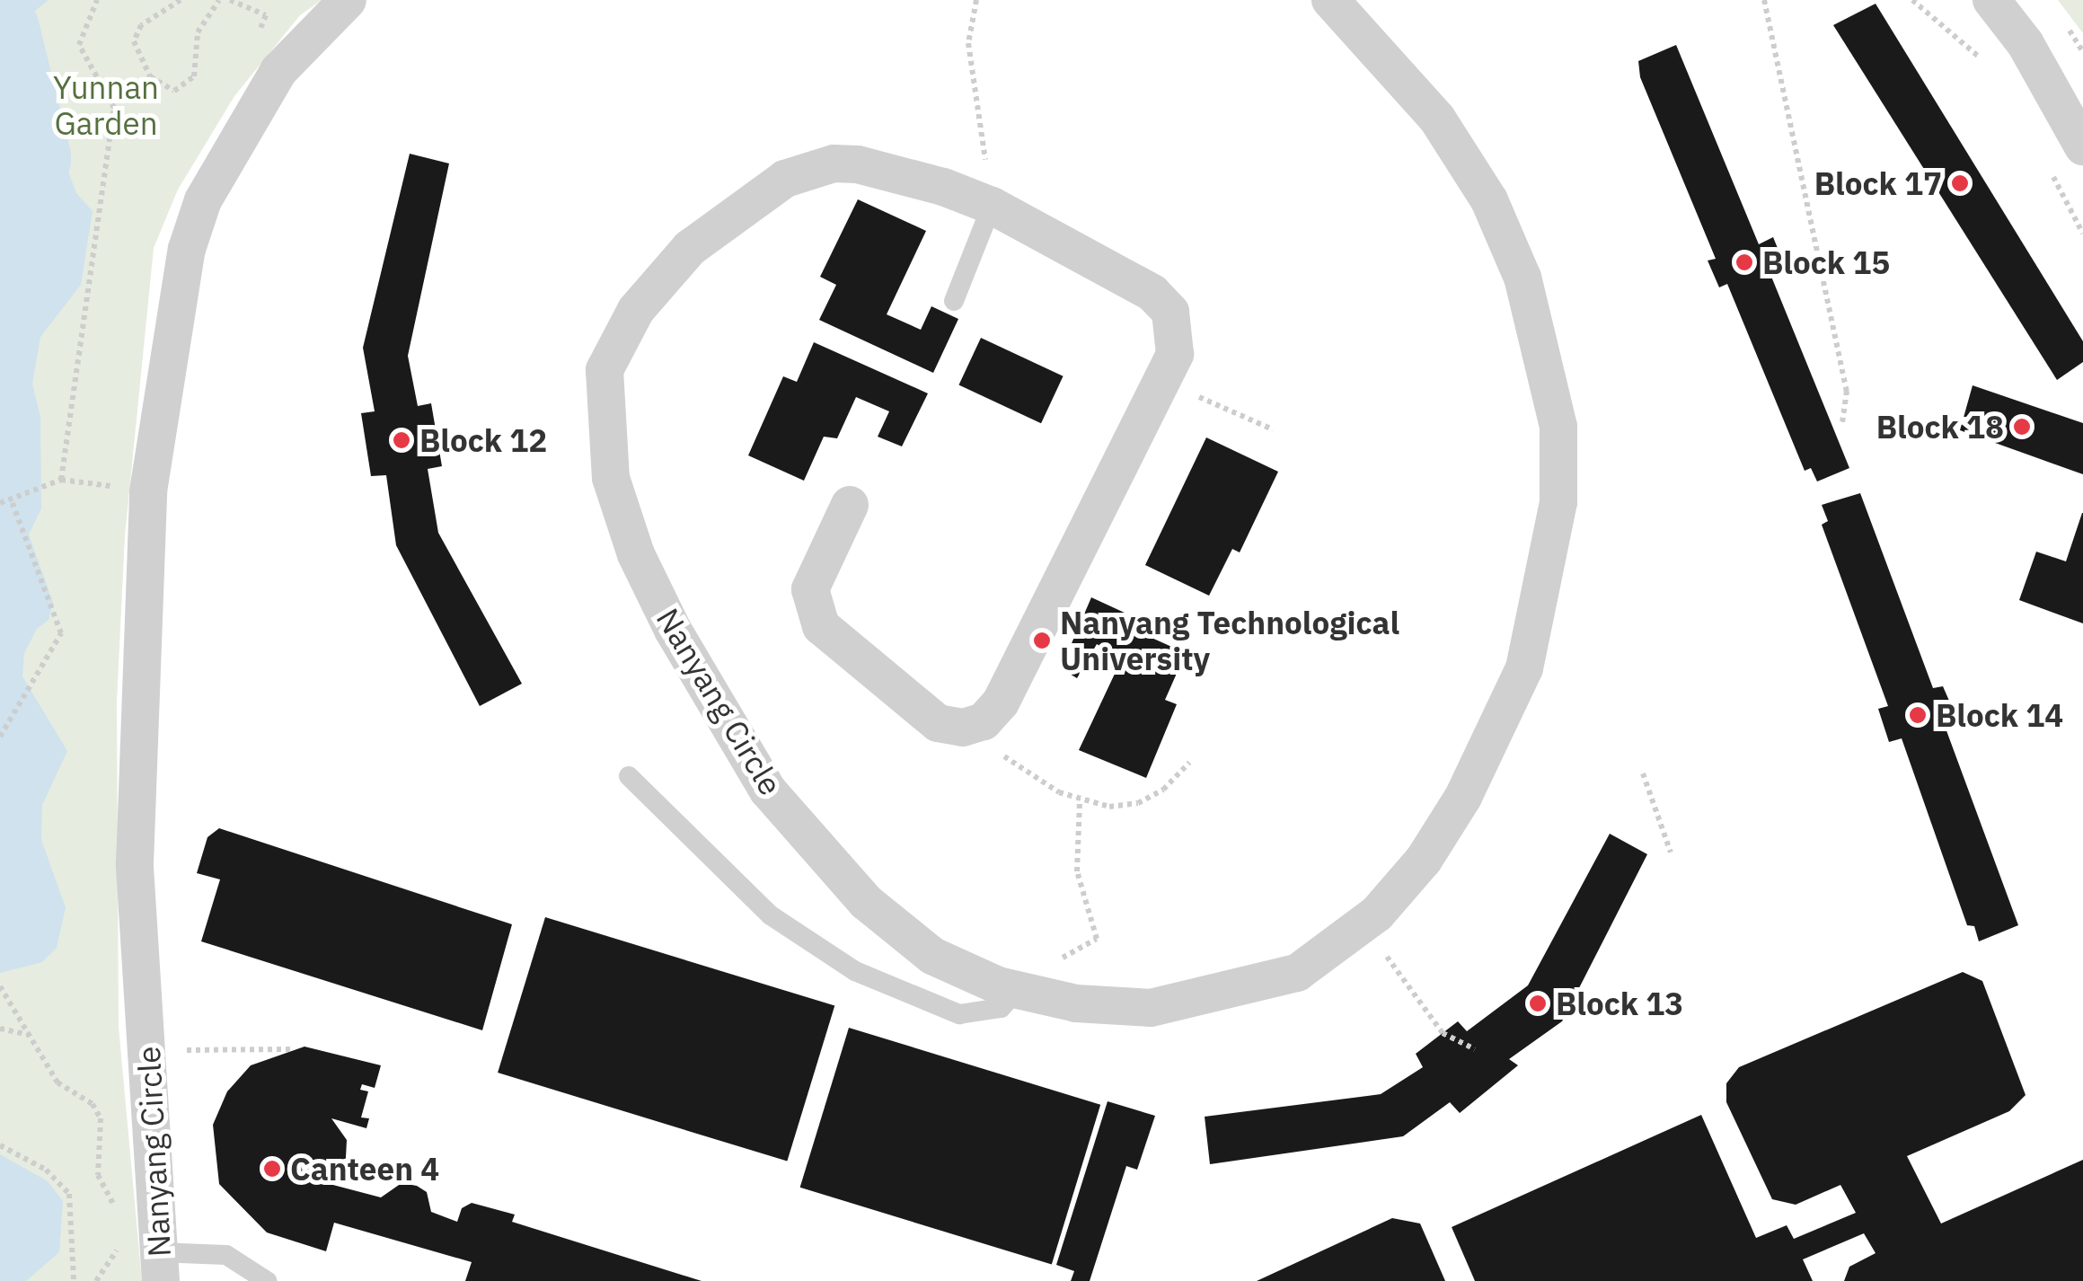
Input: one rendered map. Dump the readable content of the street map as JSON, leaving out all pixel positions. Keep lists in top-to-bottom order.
{
  "streets": {
    "street": ["Nanyang Circle"]
  },
  "parks": ["Yunnan Garden"],
  "places": [
    "Block 17",
    "Block 15",
    "Block 18",
    "Block 12",
    "Nanyang Technological University",
    "Block 14",
    "Block 13",
    "Canteen 4"
  ]
}
